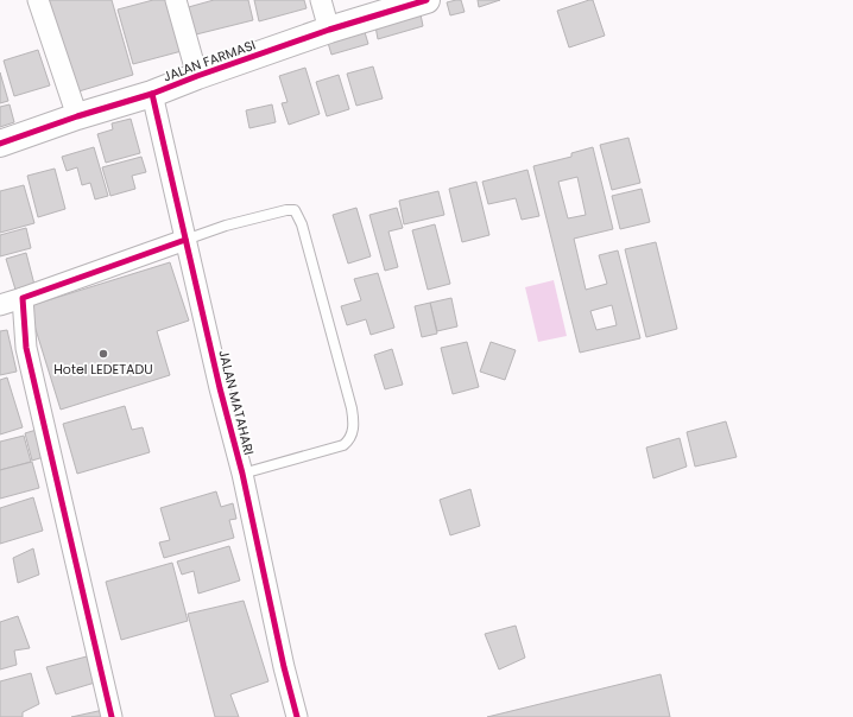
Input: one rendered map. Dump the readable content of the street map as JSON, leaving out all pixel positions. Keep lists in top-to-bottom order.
{
  "streets": {
    "street": ["JALAN FARMASI", "JALAN MATAHARI"]
  },
  "crossings": [
    ["JALAN FARMASI", "JALAN MATAHARI"]
  ],
  "places": ["Hotel LEDETADU"]
}
